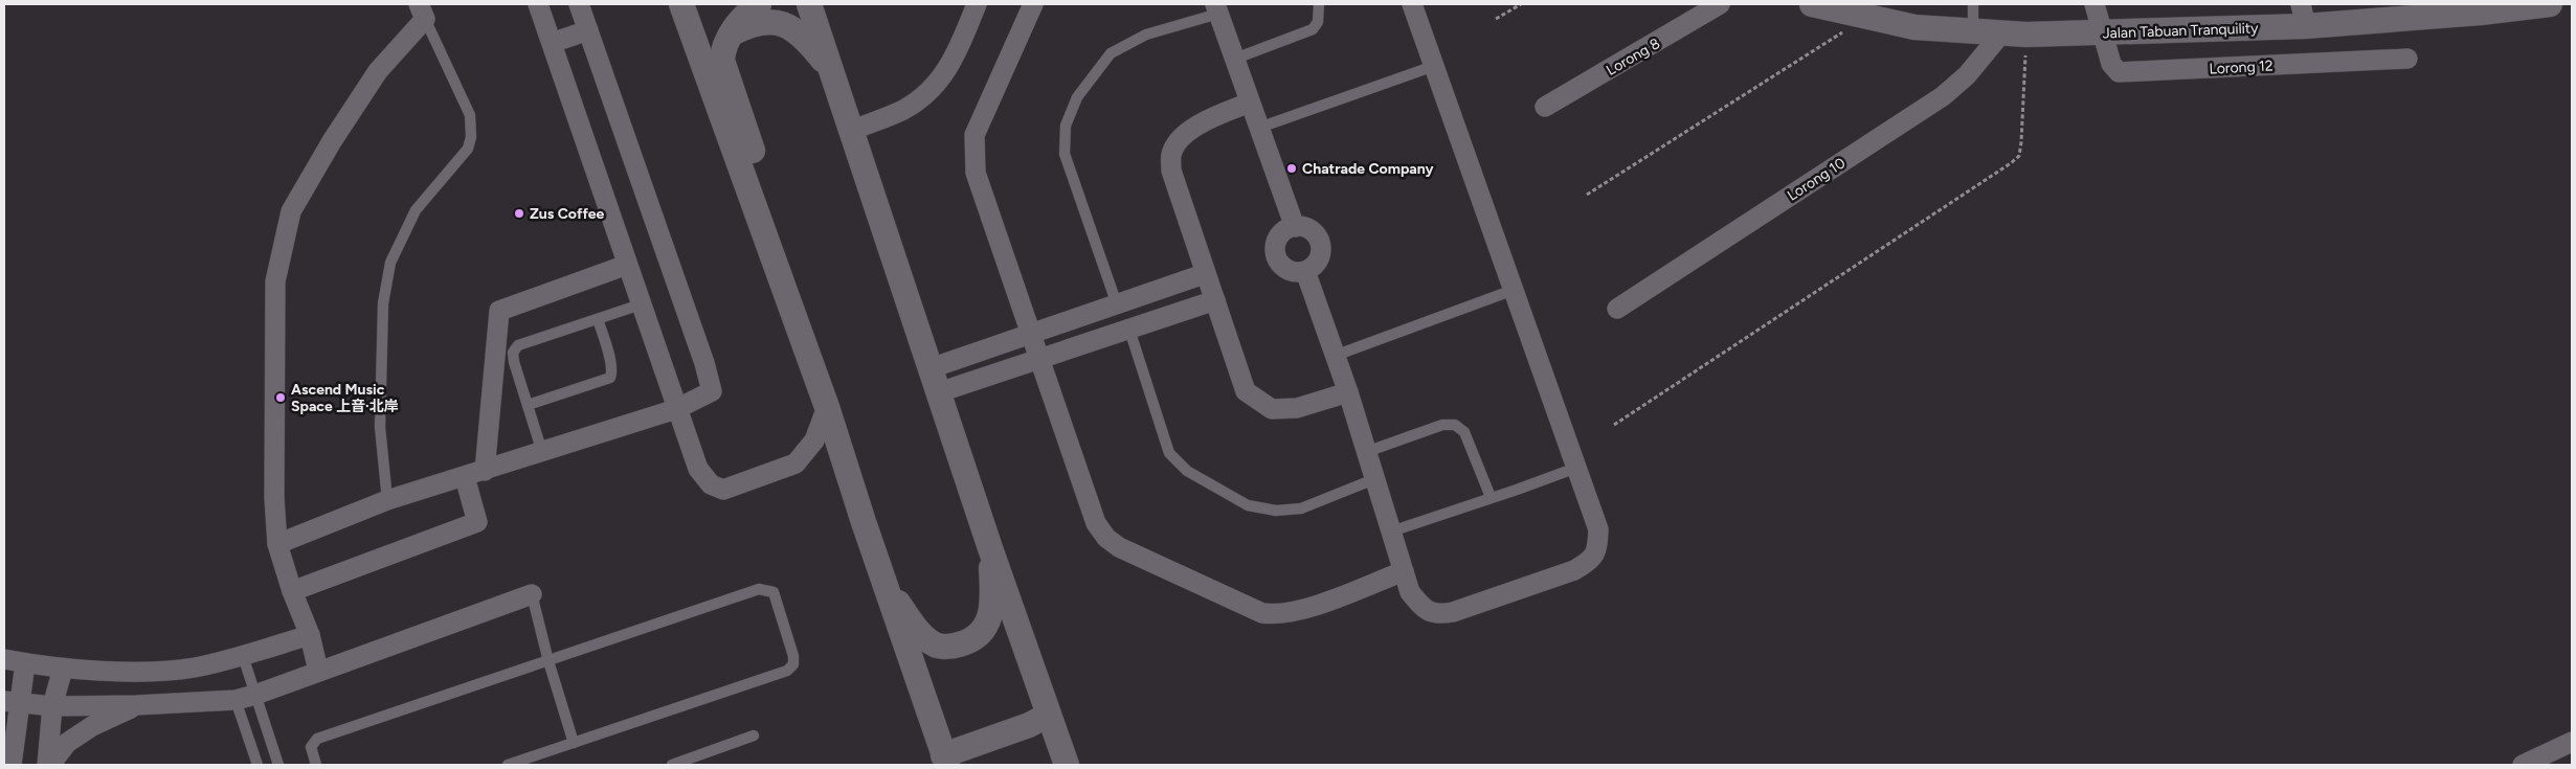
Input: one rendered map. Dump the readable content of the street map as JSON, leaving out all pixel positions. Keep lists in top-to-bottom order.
{
  "streets": {
    "street": [
      "Jalan Tabuan Tranquility",
      "Lorong 8",
      "Lorong 12",
      "Lorong 10"
    ]
  },
  "crossings": [
    ["Jalan Tabuan Tranquility", "Lorong 12"],
    ["Jalan Tabuan Tranquility", "Lorong 10"]
  ],
  "places": ["Chatrade Company", "Zus Coffee", "Ascend Music Space 上音·北岸"]
}
